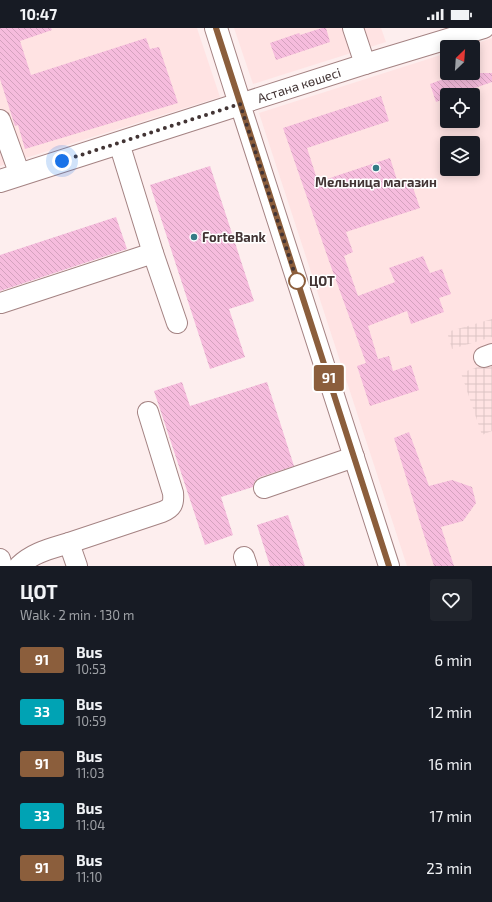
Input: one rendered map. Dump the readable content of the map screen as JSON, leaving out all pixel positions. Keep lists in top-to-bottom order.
{
  "streets": {
    "main road": ["Астана көшесі"]
  },
  "places": ["Мельница магазин", "ForteBank", "ЦОТ"],
  "lines": ["bus line 91"],
  "north": "top right",
  "page": {
    "status": "10:47",
    "on_map": "91",
    "heading": ["ЦОТ", "Walk · 2 min · 130 m"],
    "list": [
      {
        "mark": "91",
        "name": "Bus",
        "note": "10:53",
        "value": "6 min"
      },
      {
        "mark": "33",
        "name": "Bus",
        "note": "10:59",
        "value": "12 min"
      },
      {
        "mark": "91",
        "name": "Bus",
        "note": "11:03",
        "value": "16 min"
      },
      {
        "mark": "33",
        "name": "Bus",
        "note": "11:04",
        "value": "17 min"
      },
      {
        "mark": "91",
        "name": "Bus",
        "note": "11:10",
        "value": "23 min"
      }
    ]
  }
}
